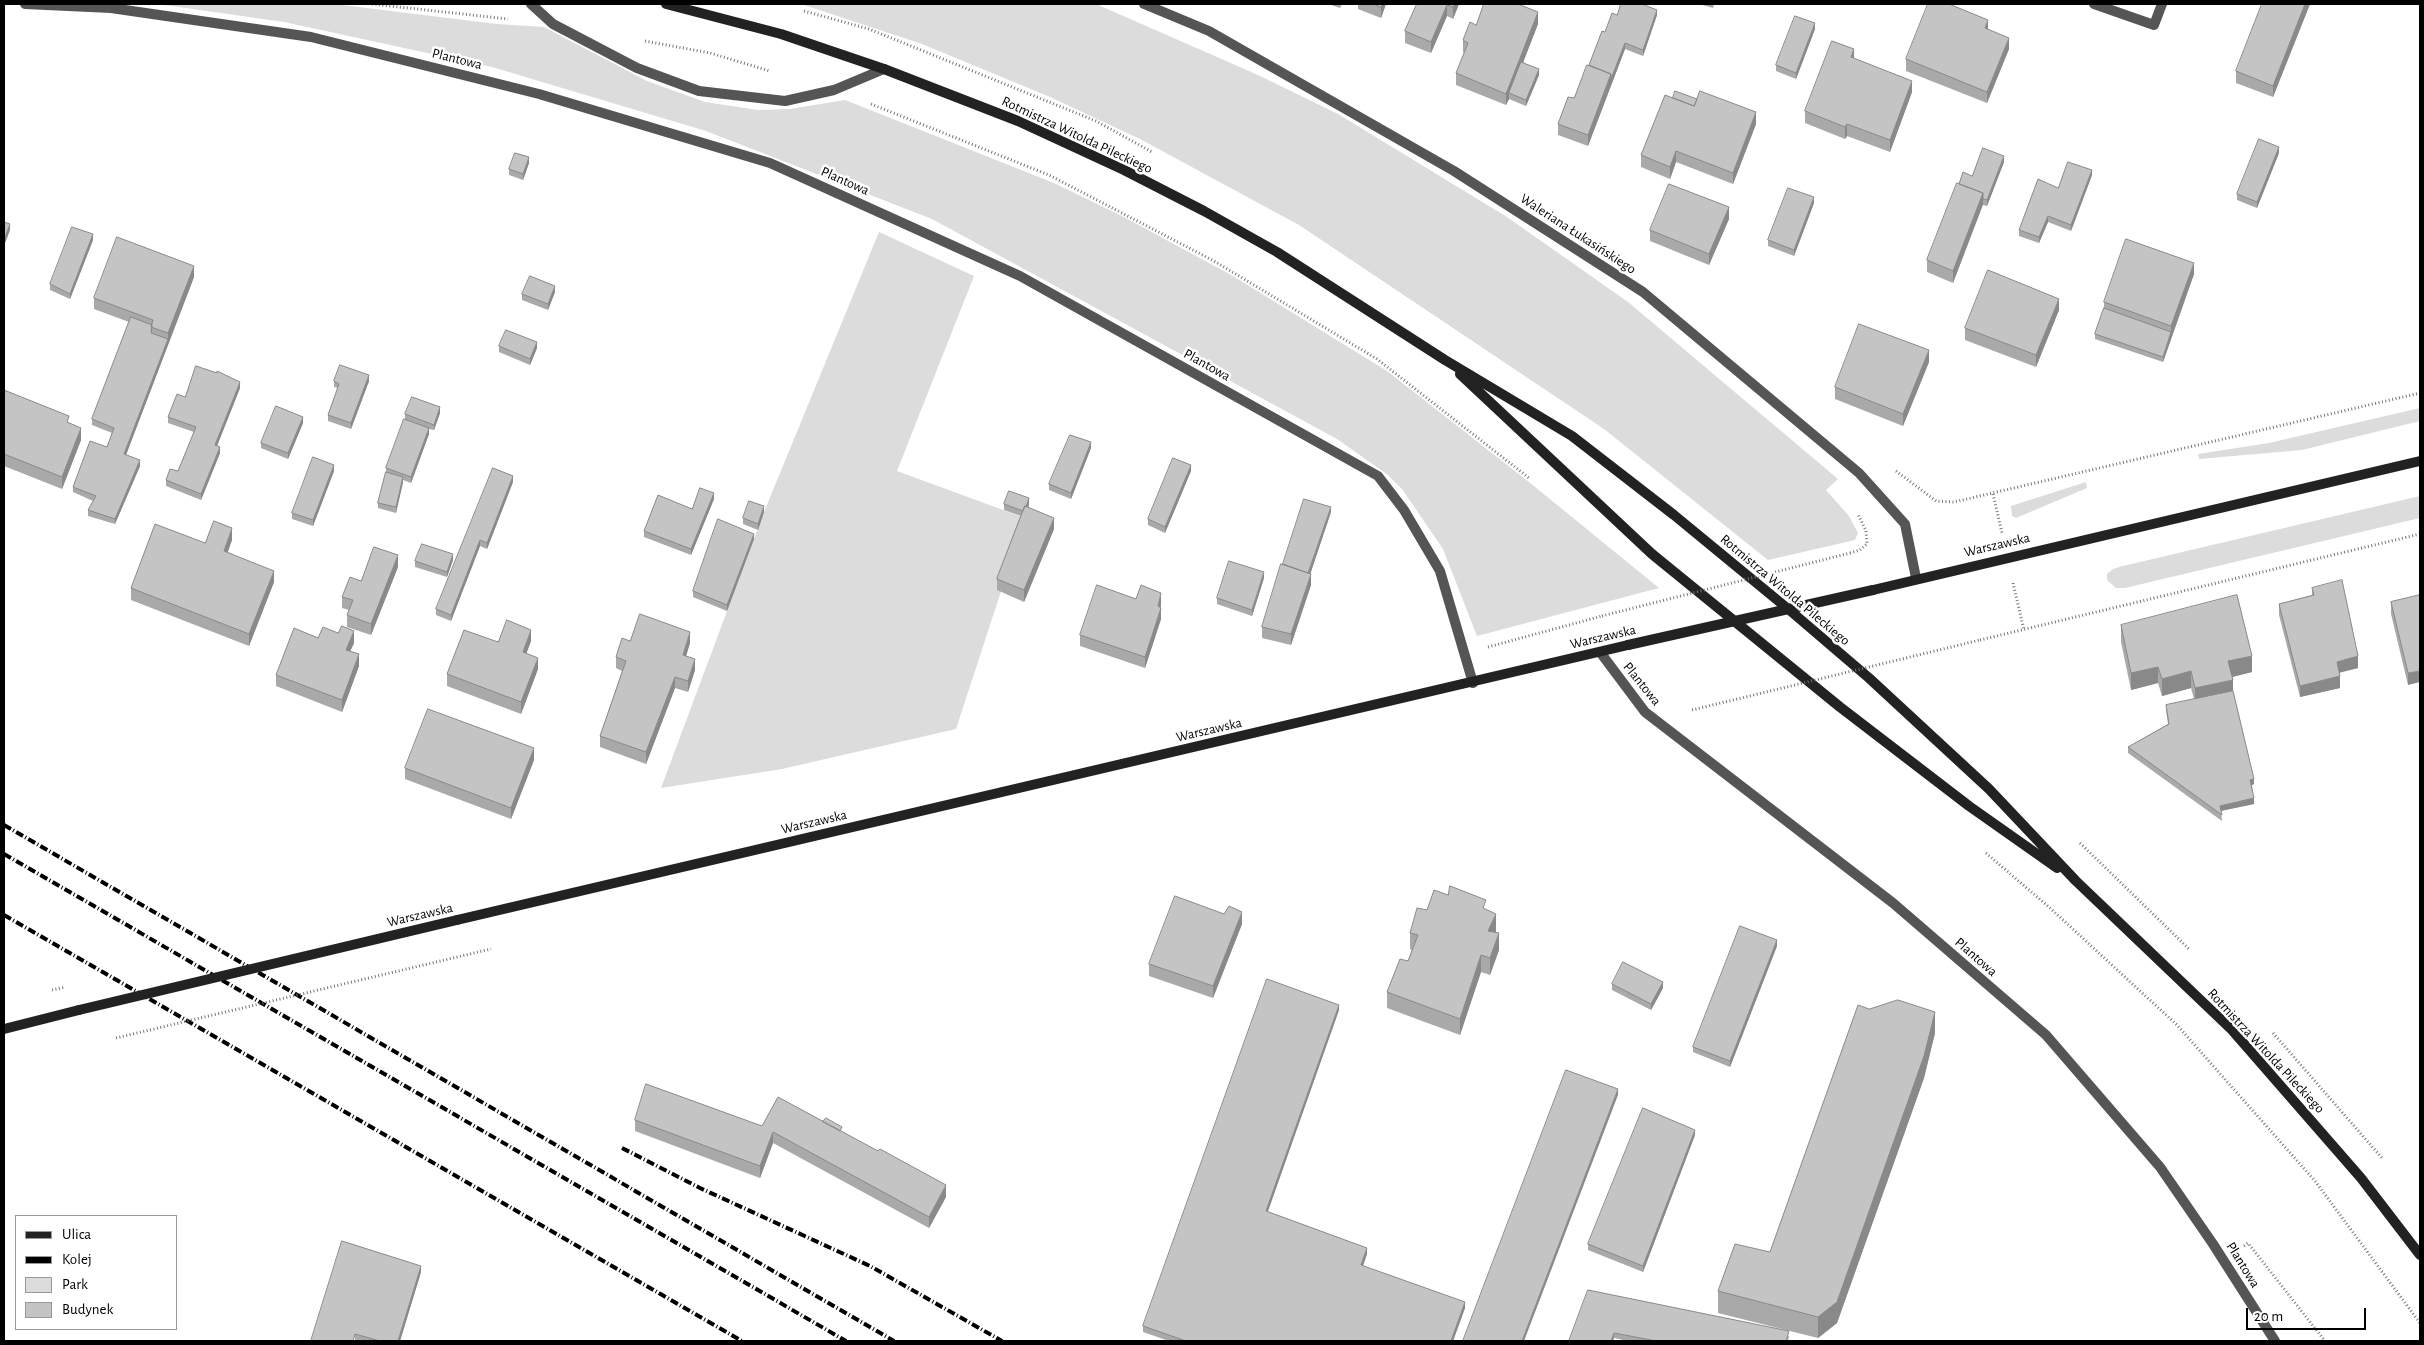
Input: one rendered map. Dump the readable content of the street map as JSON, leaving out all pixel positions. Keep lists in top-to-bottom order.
{
  "streets": {
    "main road": ["Rotmistrza Witolda Pileckiego", "Warszawska"],
    "street": ["Plantowa", "Waleriana Łukasińskiego"]
  },
  "crossings": [
    ["Plantowa", "Warszawska"],
    ["Waleriana Łukasińskiego", "Warszawska"]
  ],
  "legend": [
    "Ulica",
    "Kolej",
    "Park",
    "Budynek"
  ],
  "scale_bar": "20 m"
}
